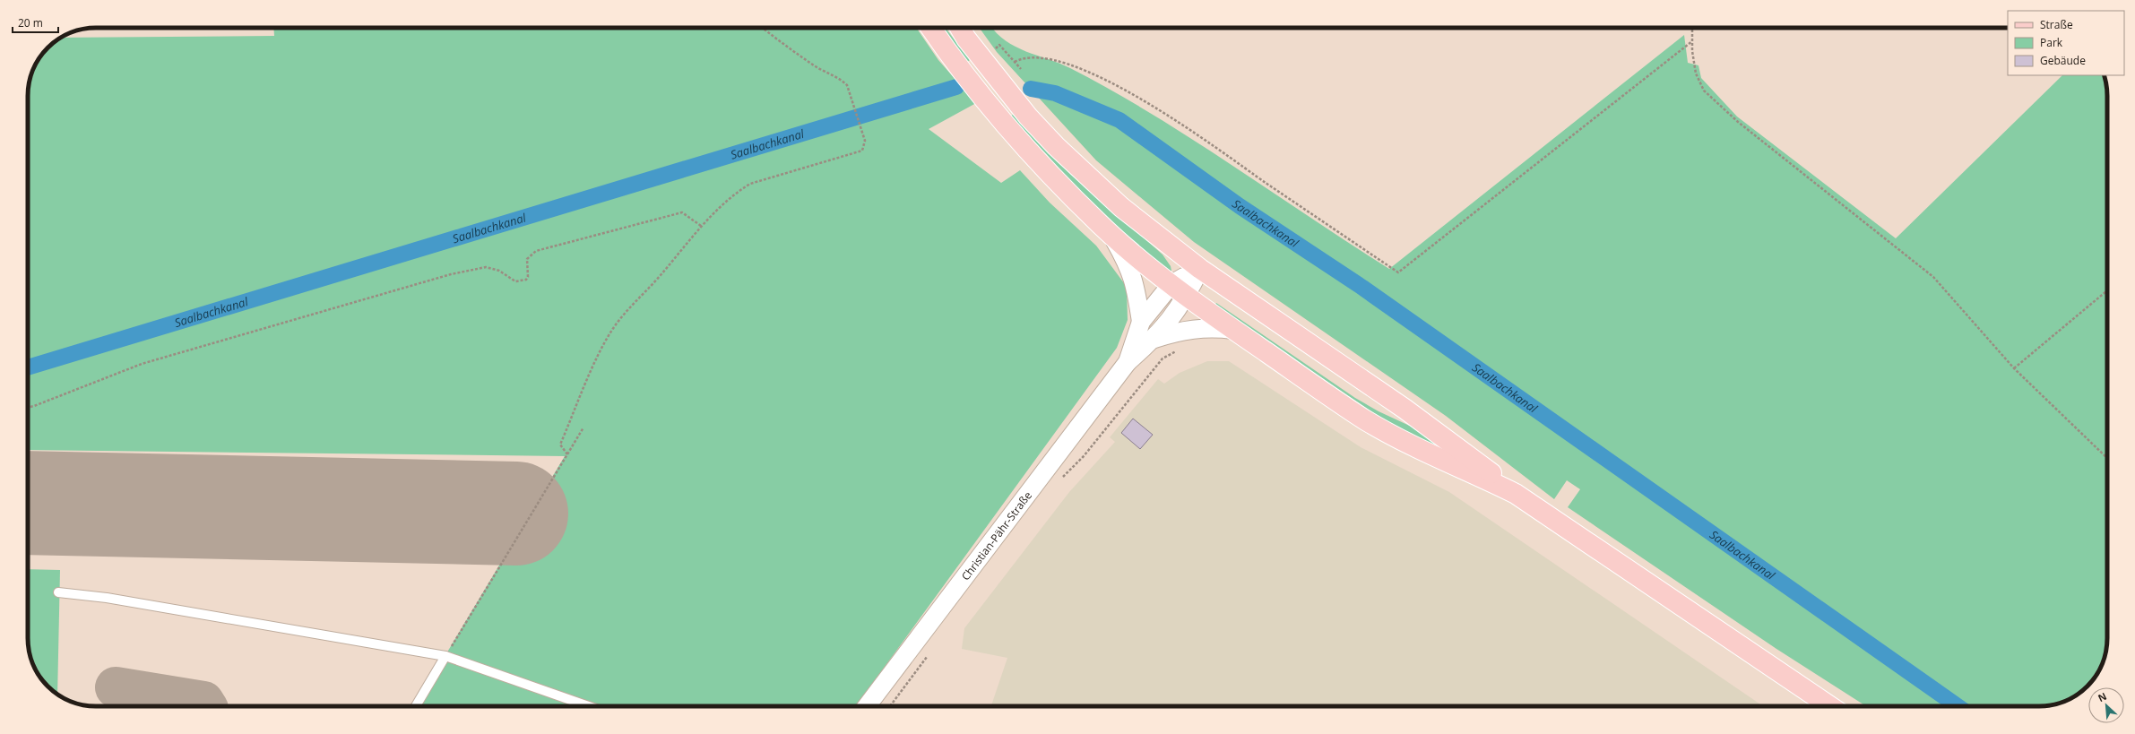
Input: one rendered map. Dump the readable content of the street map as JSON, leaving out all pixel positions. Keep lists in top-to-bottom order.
{
  "streets": {
    "street": ["Christian-Pähr-Straße"]
  },
  "water": ["Saalbachkanal"],
  "legend": ["Straße", "Park", "Gebäude"],
  "scale_bar": "20 m",
  "north": "top left"
}
